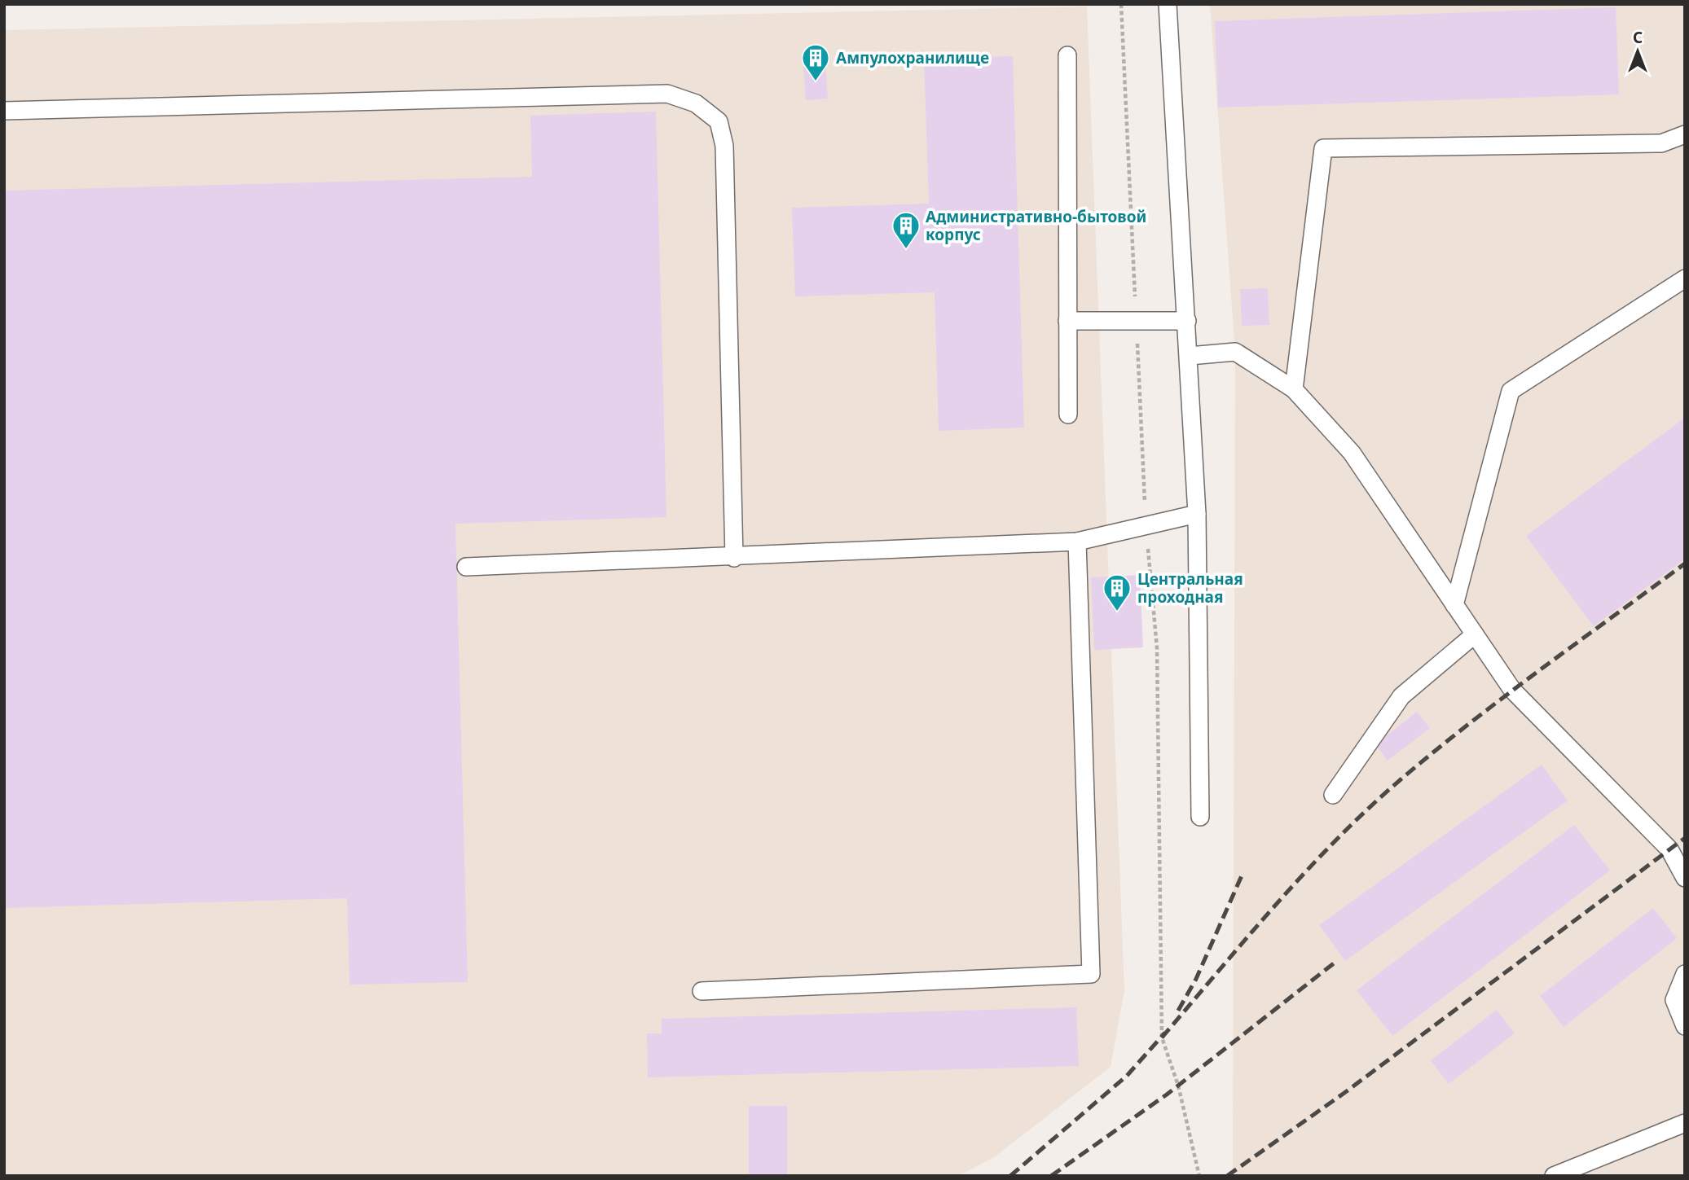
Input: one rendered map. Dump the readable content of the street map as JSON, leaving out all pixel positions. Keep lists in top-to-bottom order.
{
  "places": {
    "building": ["Ампулохранилище", "Административно-бытовой корпус", "Центральная проходная"]
  },
  "north": "top"
}
